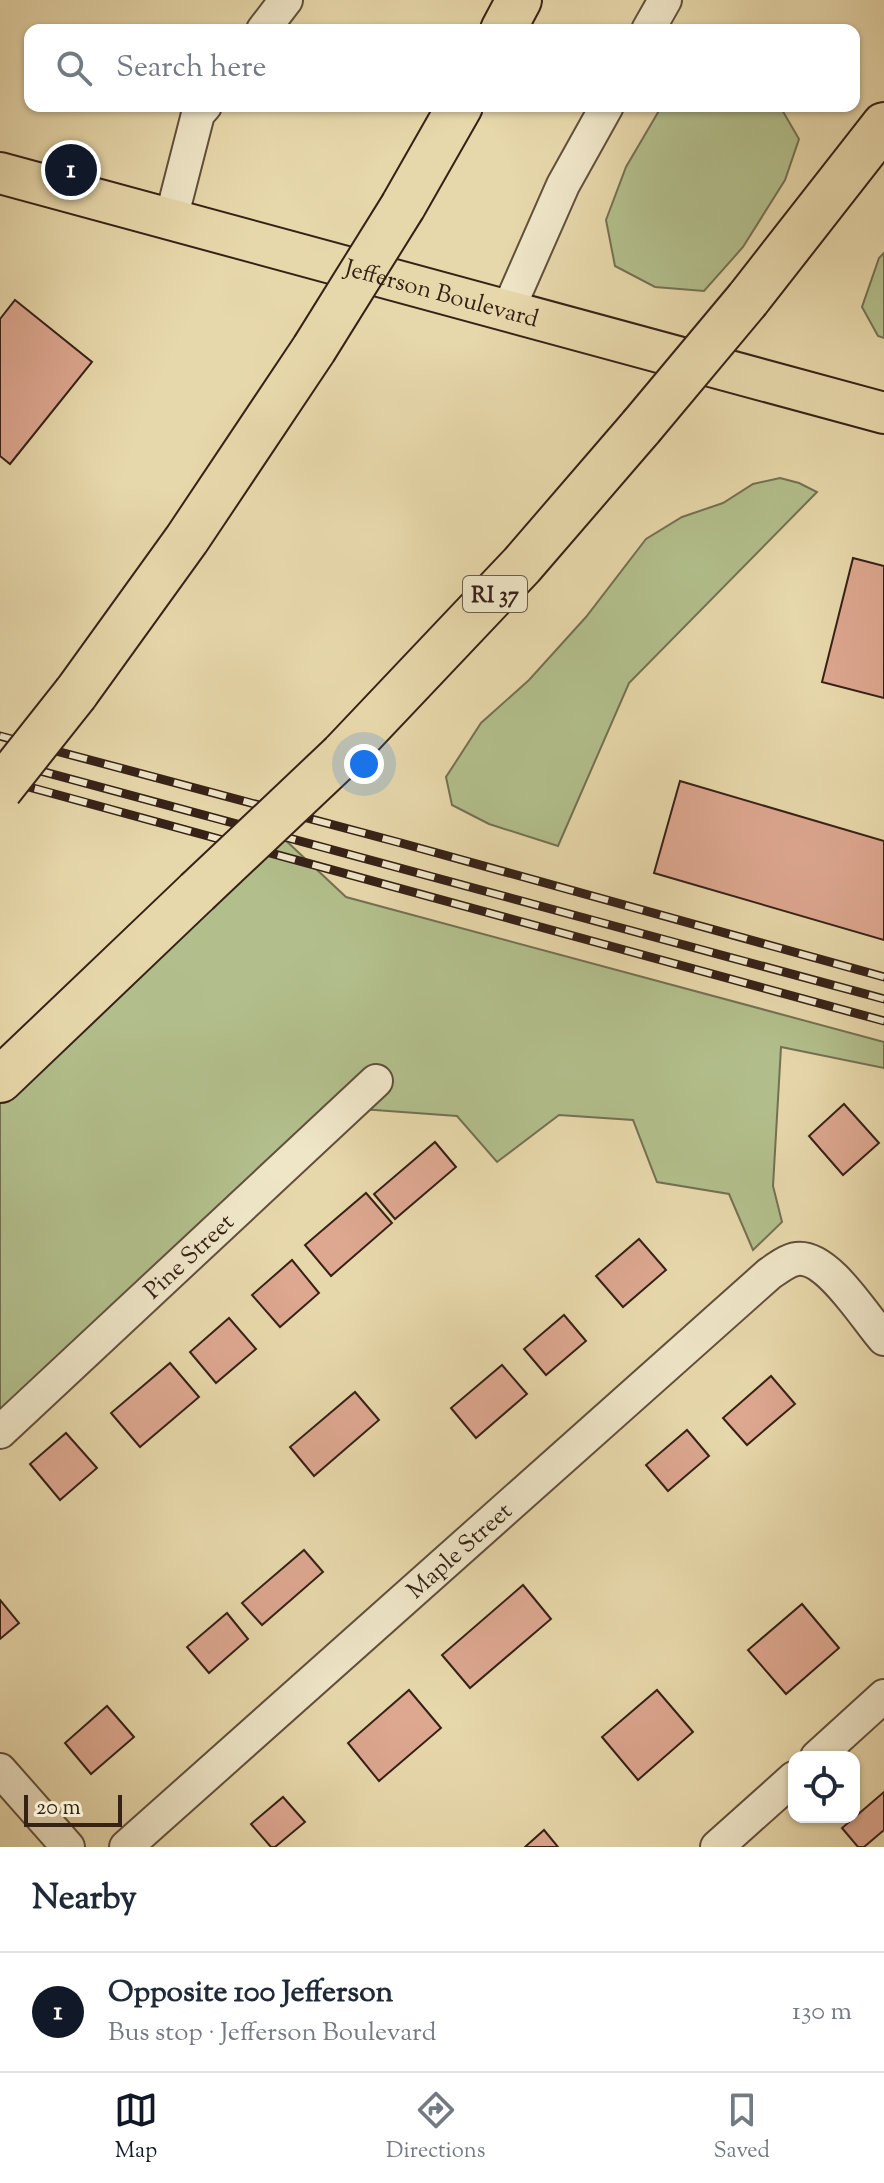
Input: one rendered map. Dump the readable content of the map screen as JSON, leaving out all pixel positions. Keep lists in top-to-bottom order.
{
  "streets": {
    "highway": ["RI 37"],
    "main road": ["Jefferson Boulevard"],
    "street": ["Pine Street", "Maple Street"]
  },
  "scale_bar": "20 m",
  "page": {
    "search": "Search here",
    "pins": "1",
    "scale": "20 m",
    "heading": "Nearby",
    "list": [
      {
        "mark": "1",
        "name": "Opposite 100 Jefferson",
        "note": "Bus stop · Jefferson Boulevard",
        "value": "130 m"
      }
    ],
    "nav": ["Map", "Directions", "Saved"]
  }
}
